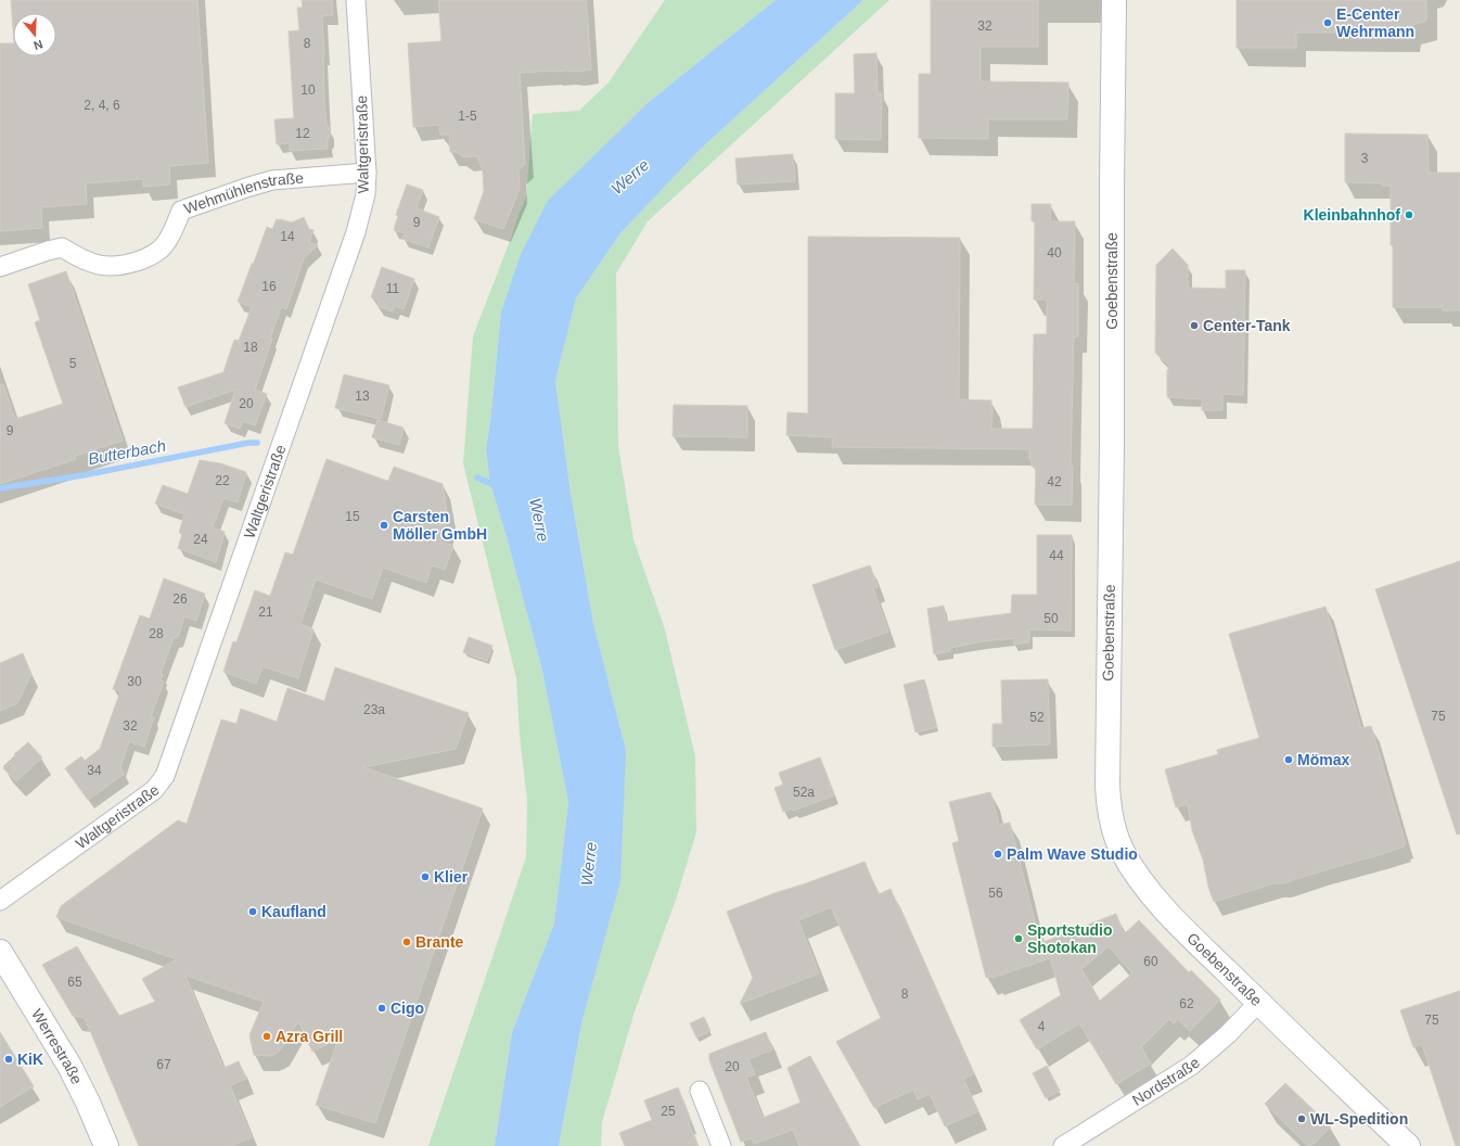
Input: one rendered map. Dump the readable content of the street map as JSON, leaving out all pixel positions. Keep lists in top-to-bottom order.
{
  "streets": {
    "street": [
      "Waltgeristraße",
      "Wehmühlenstraße",
      "Goebenstraße",
      "Werrestraße",
      "Nordstraße"
    ]
  },
  "crossings": [
    ["Waltgeristraße", "Wehmühlenstraße"],
    ["Goebenstraße", "Nordstraße"]
  ],
  "water": ["Werre", "Butterbach"],
  "places": [
    "E-Center Wehrmann",
    "Kleinbahnhof",
    "Center-Tank",
    "Carsten Möller GmbH",
    "Mömax",
    "Palm Wave Studio",
    "Klier",
    "Kaufland",
    "Sportstudio Shotokan",
    "Brante",
    "Cigo",
    "Azra Grill",
    "KiK",
    "WL-Spedition"
  ],
  "house_numbers": [
    "32",
    "8",
    "10",
    "2, 4, 6",
    "1-5",
    "12",
    "3",
    "9",
    "14",
    "40",
    "16",
    "11",
    "18",
    "5",
    "13",
    "20",
    "9",
    "22",
    "42",
    "15",
    "24",
    "44",
    "26",
    "21",
    "50",
    "28",
    "30",
    "23a",
    "75",
    "52",
    "32",
    "34",
    "52a",
    "56",
    "60",
    "65",
    "8",
    "62",
    "75",
    "4",
    "67",
    "20",
    "25"
  ],
  "north": "bottom"
}
